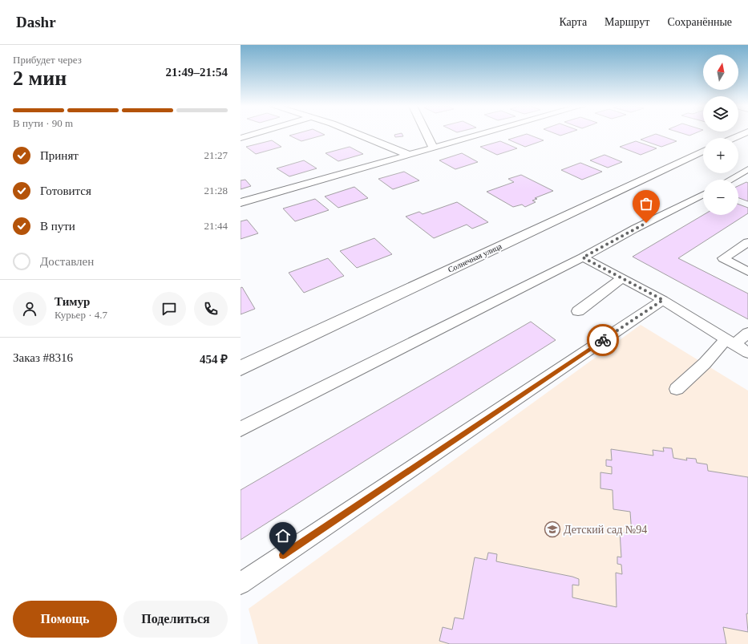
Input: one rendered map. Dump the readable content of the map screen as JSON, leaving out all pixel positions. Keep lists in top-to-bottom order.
{
  "streets": {
    "street": ["Солнечная улица"]
  },
  "places": {
    "school or university": ["Детский сад №94"]
  },
  "north": "top",
  "page": {
    "header": "Dashr",
    "nav": ["Карта", "Маршрут", "Сохранённые"],
    "heading": ["2 мин", "Прибудет через", "21:49–21:54"],
    "panel": [
      "Тимур",
      "Курьер · 4.7",
      "Заказ #8316",
      "454 ₽"
    ],
    "map_buttons": ["+", "−"],
    "bar": "В пути · 90 m",
    "list": [
      ["Принят", "21:27"],
      ["Готовится", "21:28"],
      ["В пути", "21:44"],
      "Доставлен"
    ],
    "buttons": ["Помощь", "Поделиться"]
  }
}
